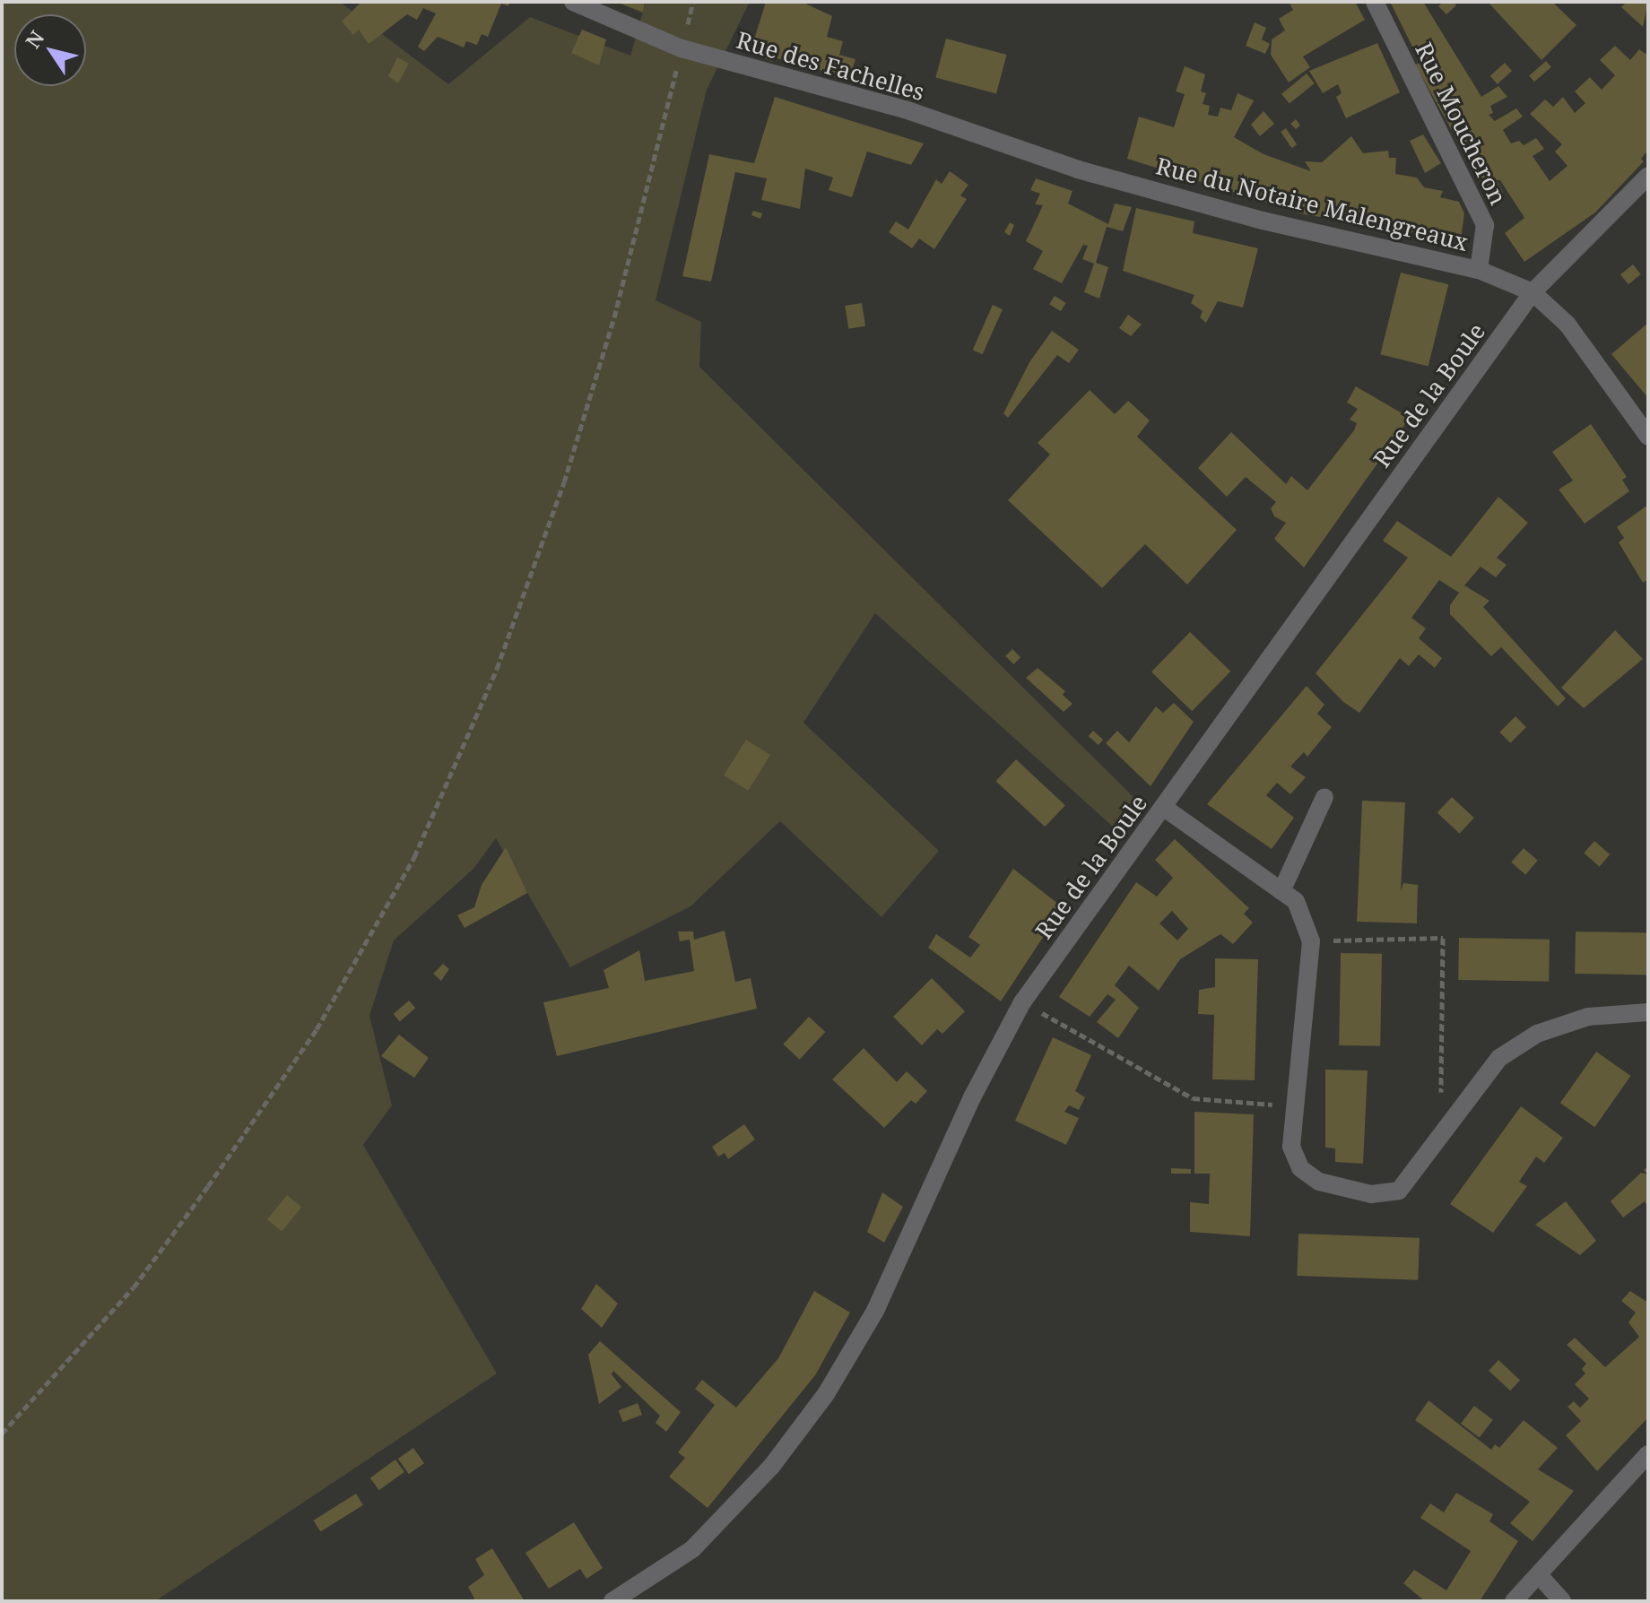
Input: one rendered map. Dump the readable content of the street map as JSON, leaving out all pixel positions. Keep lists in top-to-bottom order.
{
  "streets": {
    "street": [
      "Rue des Fachelles",
      "Rue Moucheron",
      "Rue du Notaire Malengreaux",
      "Rue de la Boule"
    ]
  },
  "crossings": [
    ["Rue des Fachelles", "Rue du Notaire Malengreaux"],
    ["Rue Moucheron", "Rue du Notaire Malengreaux"],
    ["Rue du Notaire Malengreaux", "Rue de la Boule"]
  ],
  "north": "top left"
}
